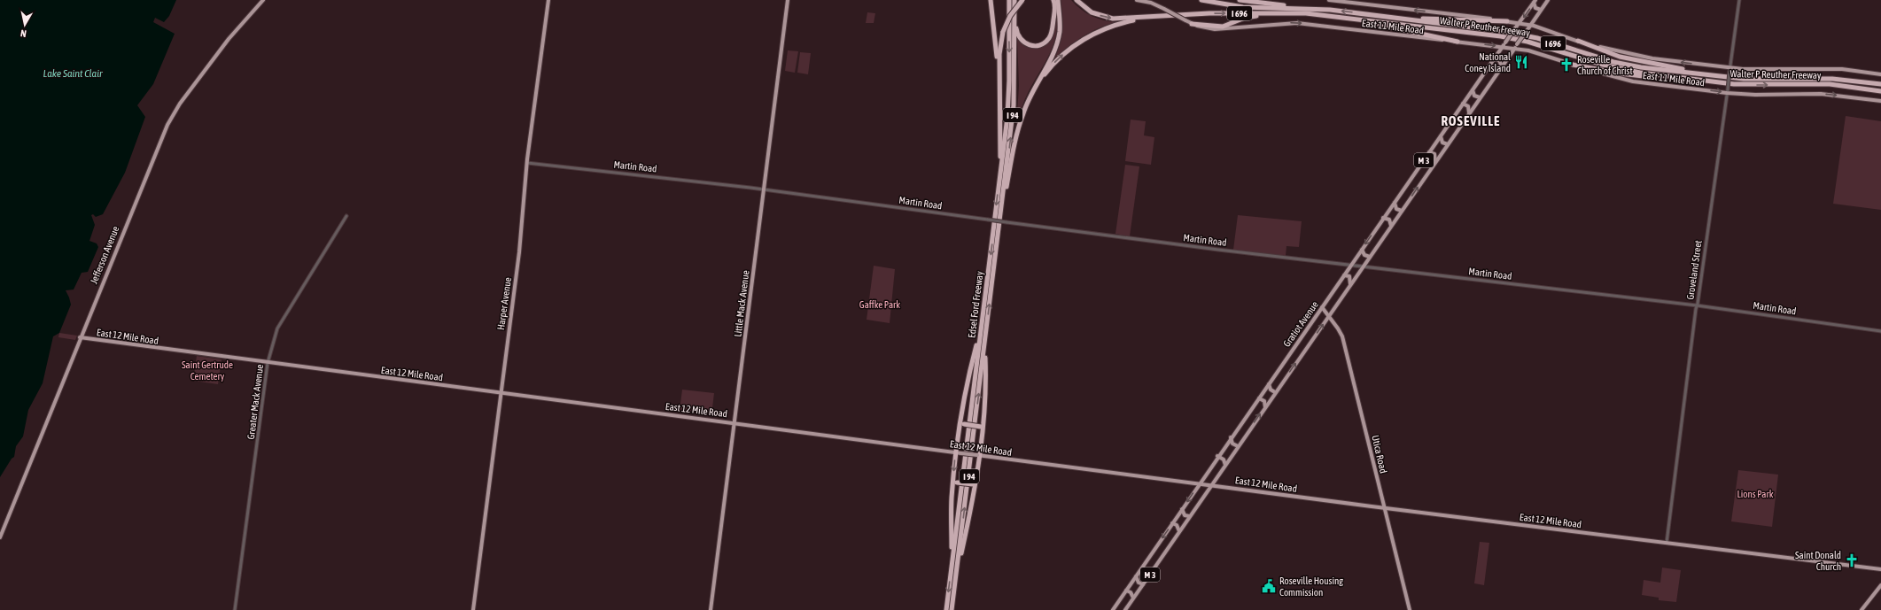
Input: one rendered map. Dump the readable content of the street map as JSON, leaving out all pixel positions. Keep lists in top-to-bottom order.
{
  "streets": {
    "highway": [
      "I 696",
      "Walter P Reuther Freeway",
      "I 94",
      "Edsel Ford Freeway"
    ],
    "main road": [
      "East 11 Mile Road",
      "M 3",
      "Jefferson Avenue",
      "Harper Avenue",
      "Little Mack Avenue",
      "Gratiot Avenue",
      "East 12 Mile Road",
      "Utica Road"
    ],
    "street": ["Martin Road", "Groveland Street", "Greater Mack Avenue"]
  },
  "crossings": [
    ["East 11 Mile Road", "M 3"],
    ["East 11 Mile Road", "Groveland Street"],
    ["East 11 Mile Road", "Gratiot Avenue"],
    ["M 3", "Gratiot Avenue"],
    ["Martin Road", "Groveland Street"],
    ["Martin Road", "Harper Avenue"],
    ["Martin Road", "Little Mack Avenue"],
    ["Martin Road", "Gratiot Avenue"],
    ["Jefferson Avenue", "East 12 Mile Road"],
    ["Groveland Street", "East 12 Mile Road"],
    ["Harper Avenue", "East 12 Mile Road"],
    ["Little Mack Avenue", "East 12 Mile Road"],
    ["Gratiot Avenue", "East 12 Mile Road"],
    ["Gratiot Avenue", "Utica Road"],
    ["East 12 Mile Road", "Greater Mack Avenue"],
    ["East 12 Mile Road", "Utica Road"]
  ],
  "districts": ["ROSEVILLE"],
  "water": ["Lake Saint Clair"],
  "parks": ["Gaffke Park", "Saint Gertrude Cemetery", "Lions Park"],
  "places": {
    "restaurant": ["National Coney Island"],
    "church": ["Roseville Church of Christ", "Saint Donald Church"],
    "public building": ["Roseville Housing Commission"]
  },
  "north": "bottom"
}
